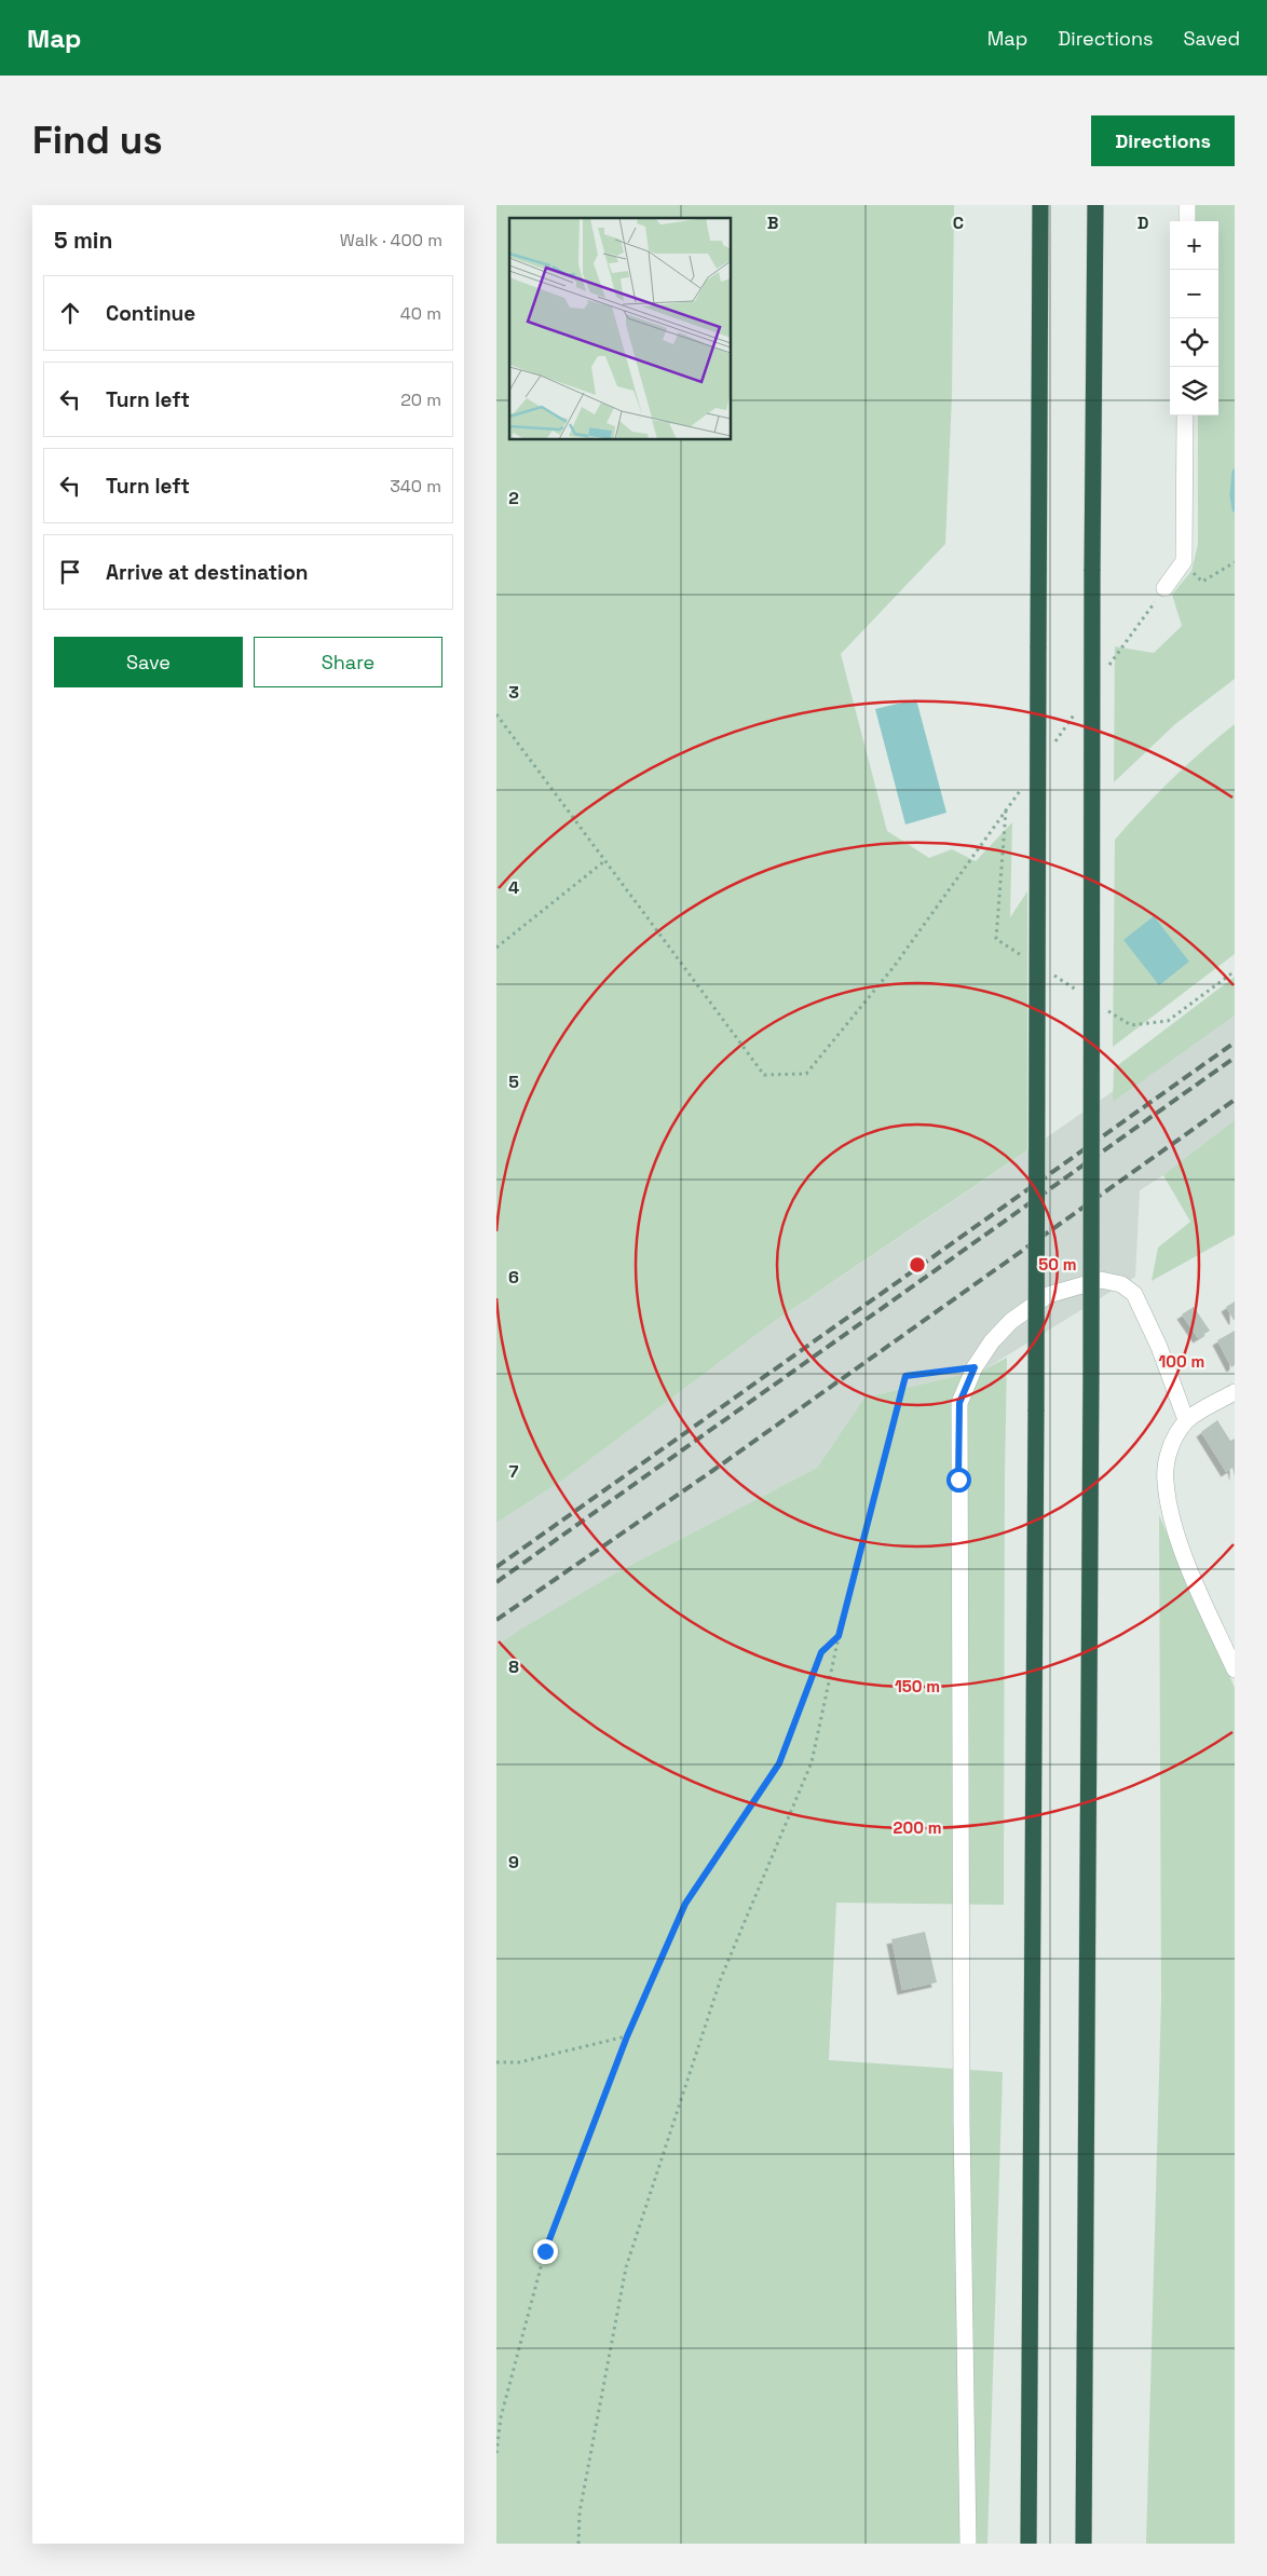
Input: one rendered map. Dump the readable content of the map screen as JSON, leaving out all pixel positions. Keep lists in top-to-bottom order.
{
  "page": {
    "header": "Map",
    "nav": ["Map", "Directions", "Saved"],
    "buttons": [
      "Directions",
      ["Save", "Share"]
    ],
    "title": "Find us",
    "heading": ["5 min", "Walk · 400 m"],
    "map_buttons": ["+", "−"],
    "list": [
      ["Continue", "40 m"],
      ["Turn left", "20 m"],
      ["Turn left", "340 m"],
      "Arrive at destination"
    ]
  },
  "grid": {
    "columns": ["B", "C", "D"],
    "rows": [
      "2",
      "3",
      "4",
      "5",
      "6",
      "7",
      "8",
      "9"
    ]
  },
  "rings": [
    "50 m",
    "100 m",
    "150 m",
    "200 m"
  ]
}
